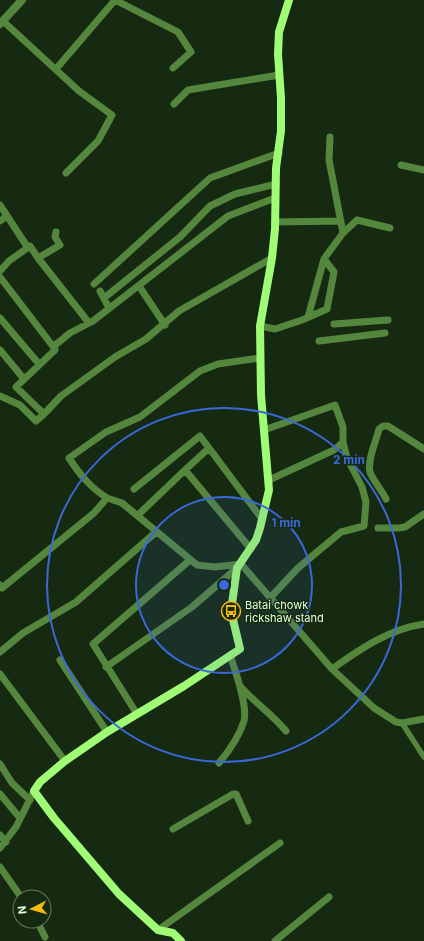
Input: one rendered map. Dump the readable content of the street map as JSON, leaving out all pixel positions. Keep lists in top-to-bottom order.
{
  "places": {
    "bus stop": ["Batai chowk rickshaw stand"]
  },
  "north": "left",
  "rings": ["2 min", "1 min"]
}
